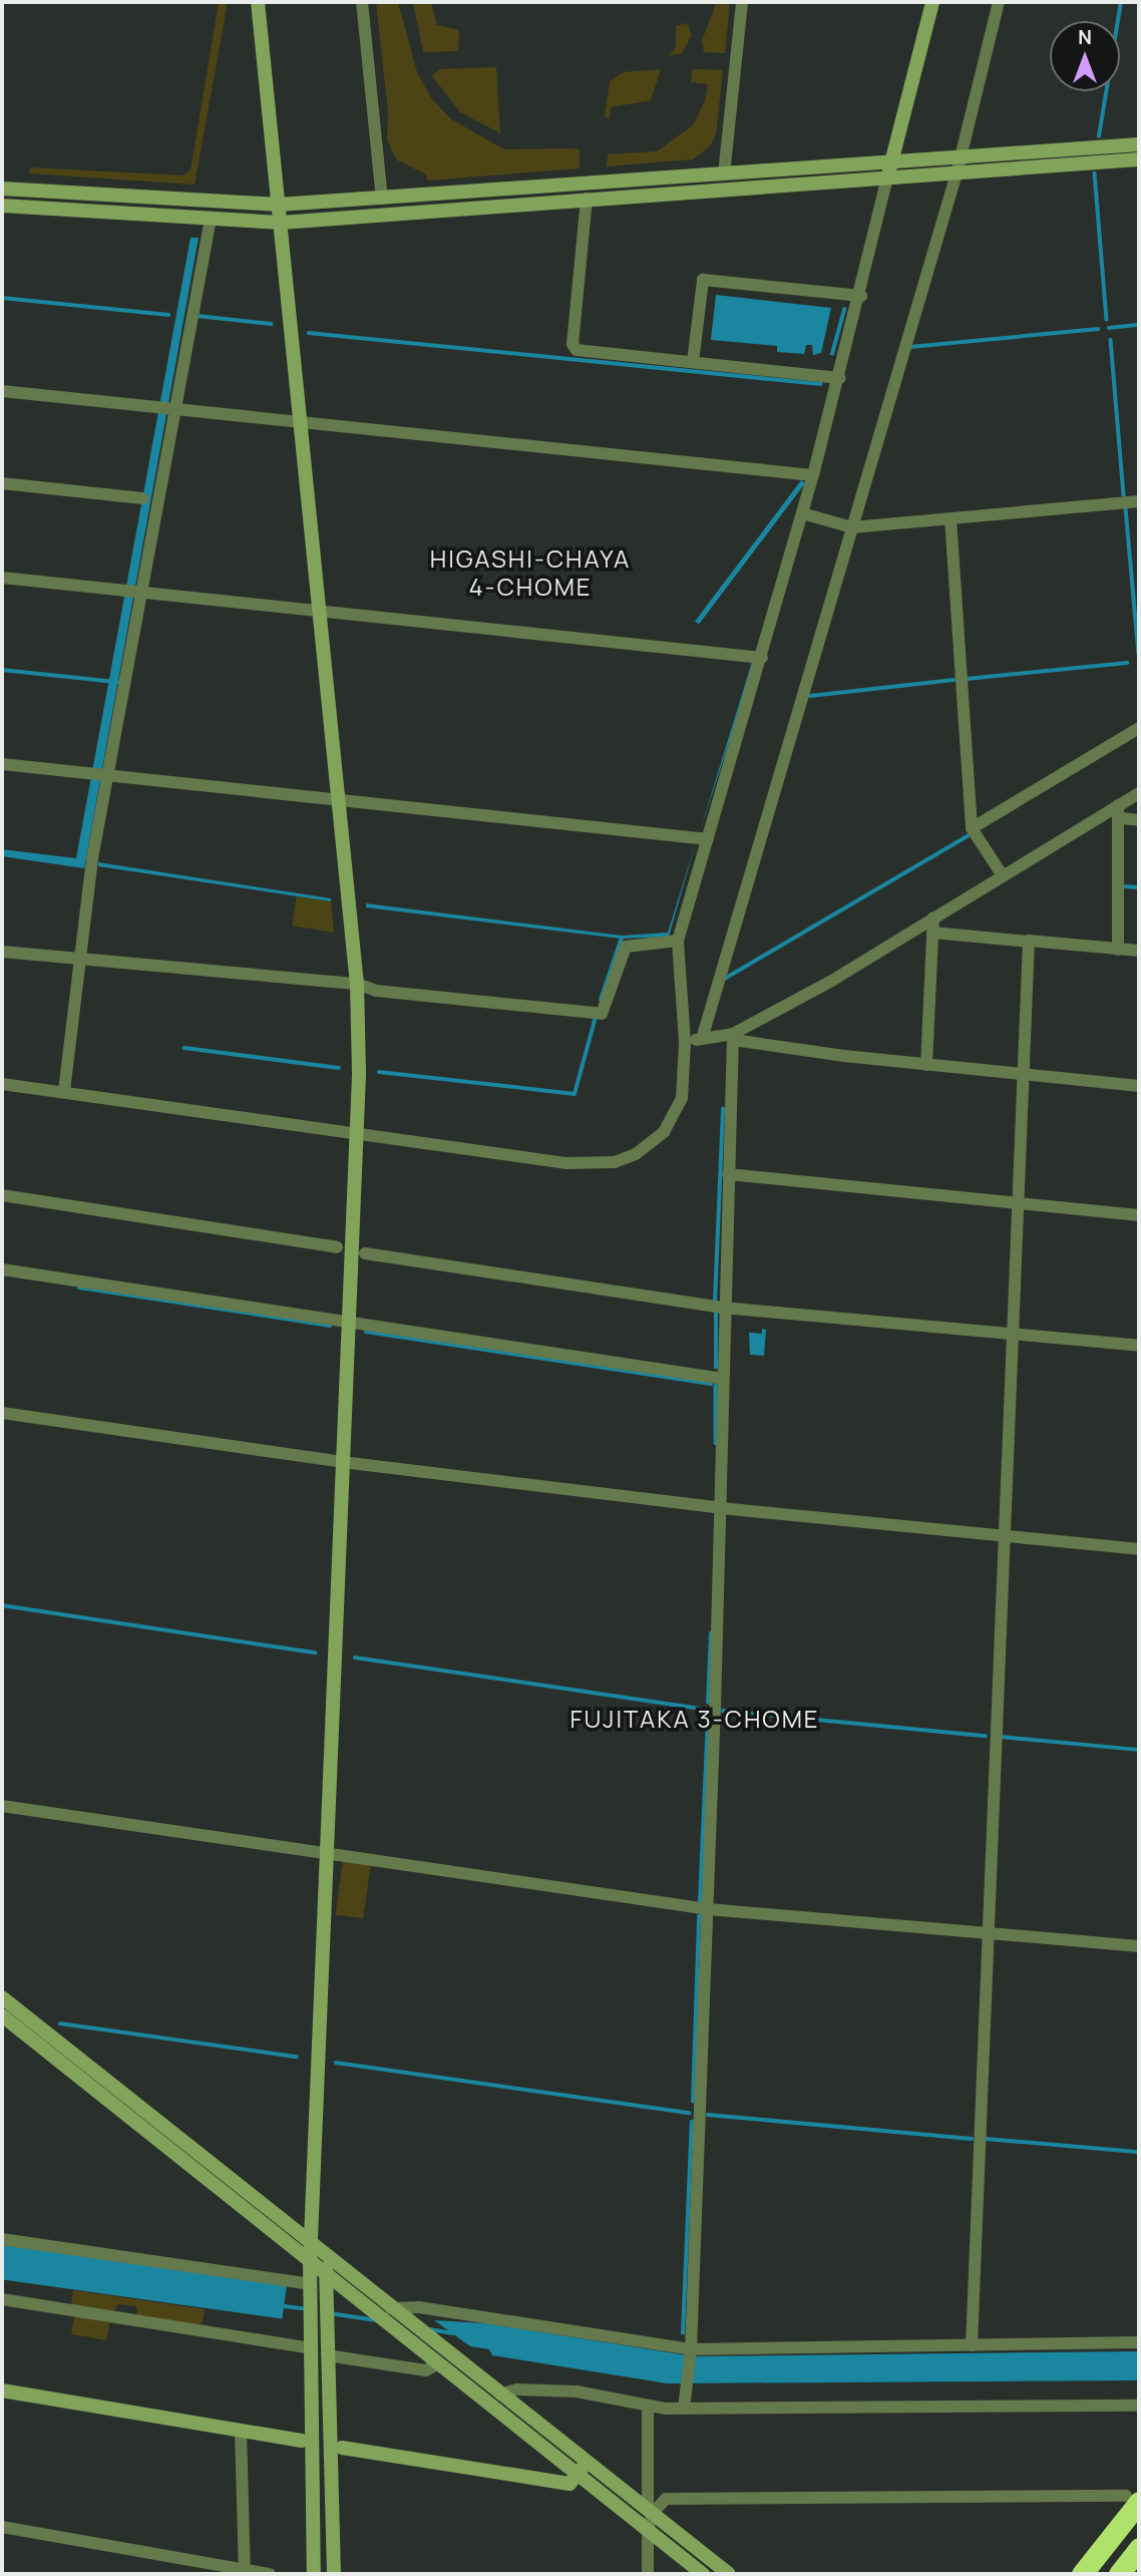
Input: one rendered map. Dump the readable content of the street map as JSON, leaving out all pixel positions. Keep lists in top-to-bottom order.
{
  "districts": ["HIGASHI-CHAYA 4-CHOME", "FUJITAKA 3-CHOME"],
  "north": "top"
}
